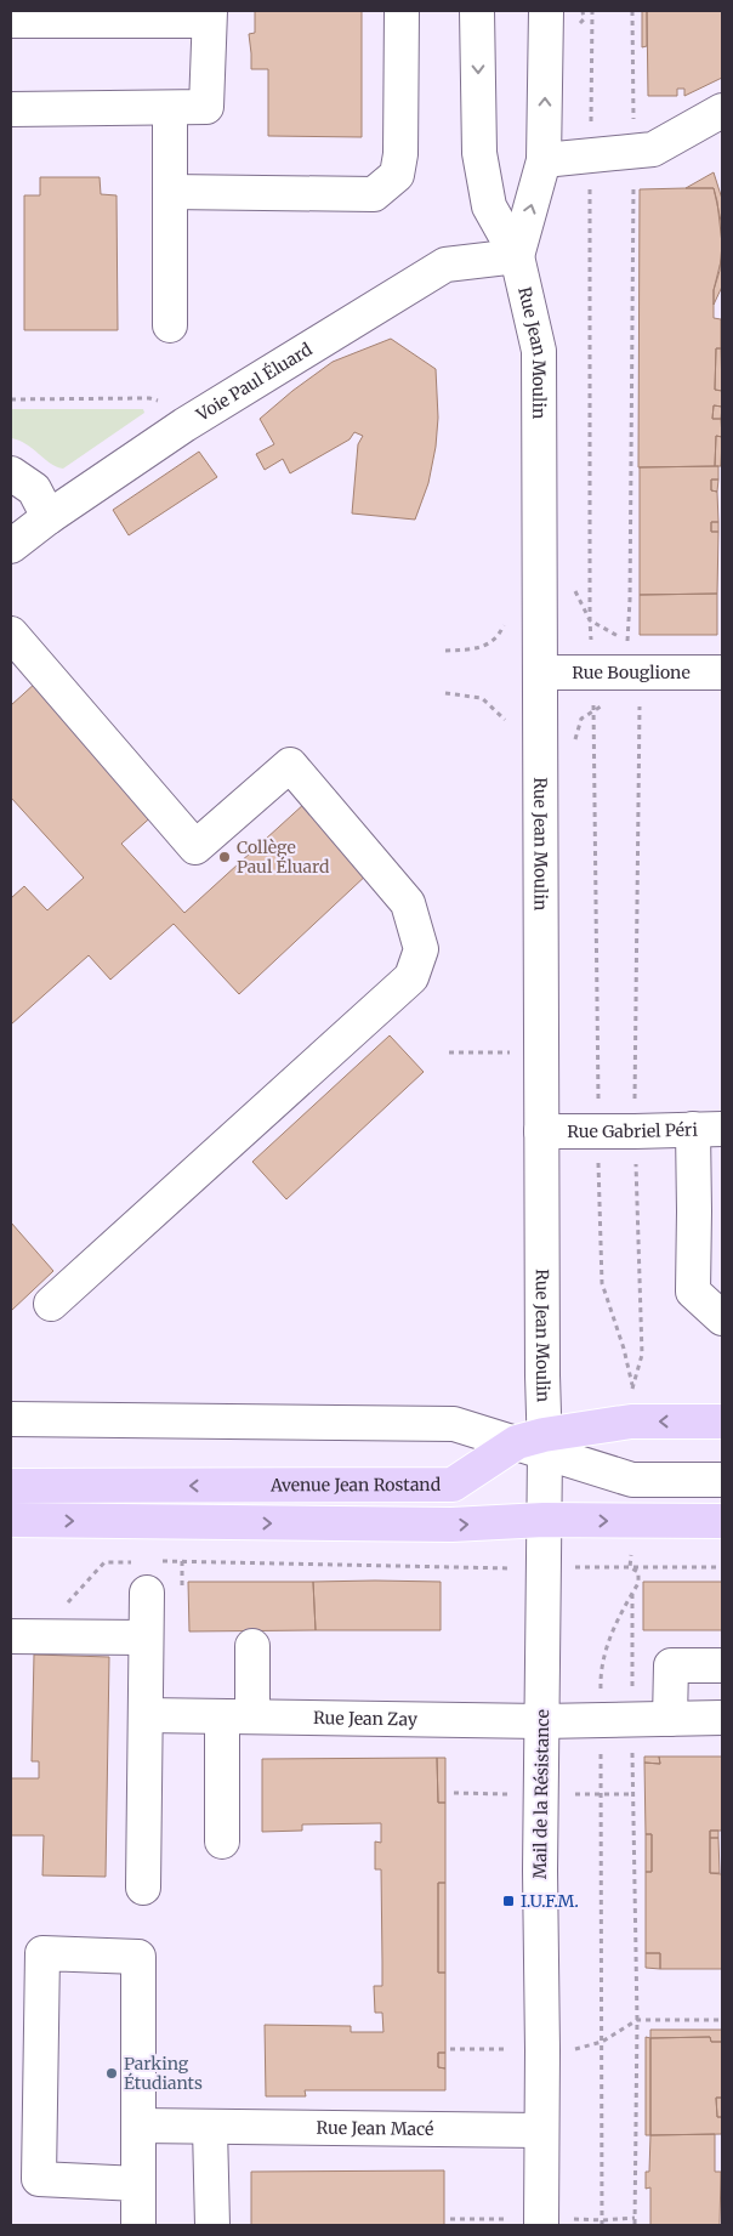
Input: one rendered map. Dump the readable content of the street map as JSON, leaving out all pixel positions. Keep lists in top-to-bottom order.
{
  "streets": {
    "main road": ["Avenue Jean Rostand"],
    "street": [
      "Rue Jean Moulin",
      "Voie Paul Éluard",
      "Rue Bouglione",
      "Rue Gabriel Péri",
      "Rue Jean Zay",
      "Mail de la Résistance",
      "Rue Jean Macé"
    ]
  },
  "crossings": [
    ["Rue Jean Moulin", "Voie Paul Éluard"],
    ["Rue Jean Moulin", "Rue Bouglione"],
    ["Rue Jean Moulin", "Rue Gabriel Péri"],
    ["Rue Jean Moulin", "Avenue Jean Rostand"],
    ["Rue Jean Moulin", "Mail de la Résistance"],
    ["Avenue Jean Rostand", "Mail de la Résistance"],
    ["Rue Jean Zay", "Mail de la Résistance"],
    ["Mail de la Résistance", "Rue Jean Macé"]
  ],
  "places": {
    "other": ["Collège Paul Éluard", "Parking Étudiants"],
    "transit": ["I.U.F.M."]
  }
}
